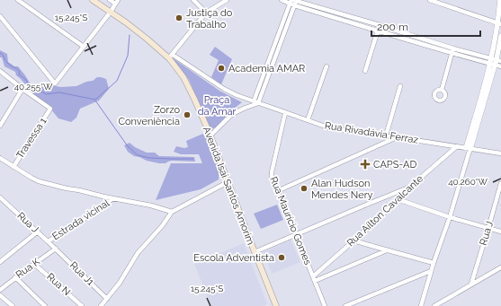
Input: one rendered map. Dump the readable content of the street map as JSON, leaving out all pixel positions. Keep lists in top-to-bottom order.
{
  "streets": {
    "main road": ["Avenida Isai Santos Amorim"],
    "street": [
      "Rua Rivadávia Ferraz",
      "Travessa 1",
      "Rua Aílton Cavalcante",
      "Estrada vicinal",
      "Rua Maurício Gomes",
      "Rua J",
      "Rua K",
      "Rua J1",
      "Rua N"
    ]
  },
  "crossings": [
    ["Rua Rivadávia Ferraz", "Avenida Isai Santos Amorim"],
    ["Rua Rivadávia Ferraz", "Rua Aílton Cavalcante"],
    ["Rua Rivadávia Ferraz", "Rua Maurício Gomes"],
    ["Rua Aílton Cavalcante", "Rua Maurício Gomes"],
    ["Estrada vicinal", "Rua J"],
    ["Rua J", "Rua K"],
    ["Rua J", "Rua J1"],
    ["Rua K", "Rua J1"],
    ["Rua K", "Rua N"]
  ],
  "parks": ["Praça da Amar"],
  "places": {
    "other": [
      "Justiça do Trabalho",
      "Academia AMAR",
      "Zorzo Conveniência",
      "Alan Hudson Mendes Nery",
      "Escola Adventista"
    ],
    "health": ["CAPS-AD"]
  },
  "scale_bar": "200 m",
  "coordinates": ["15.245°S", "40.255°W", "40.260°W"]
}
